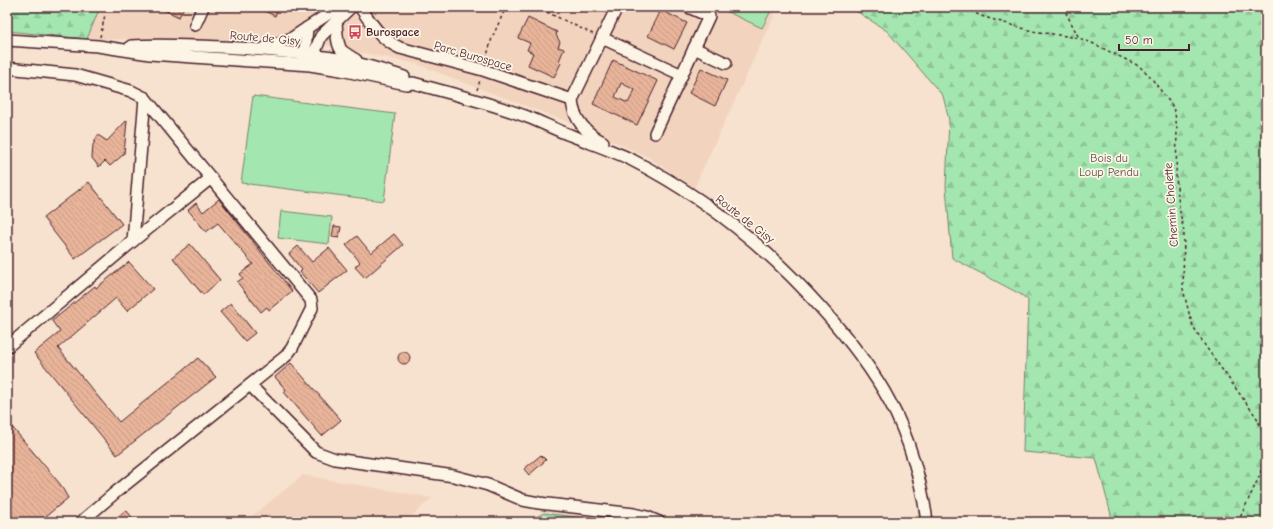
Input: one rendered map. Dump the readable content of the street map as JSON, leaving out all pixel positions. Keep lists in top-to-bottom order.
{
  "streets": {
    "street": ["Route de Gisy", "Parc Burospace"],
    "path": ["Chemin Cholette"]
  },
  "parks": ["Bois du Loup Pendu"],
  "places": {
    "bus stop": ["Burospace"]
  },
  "scale_bar": "50 m"
}
